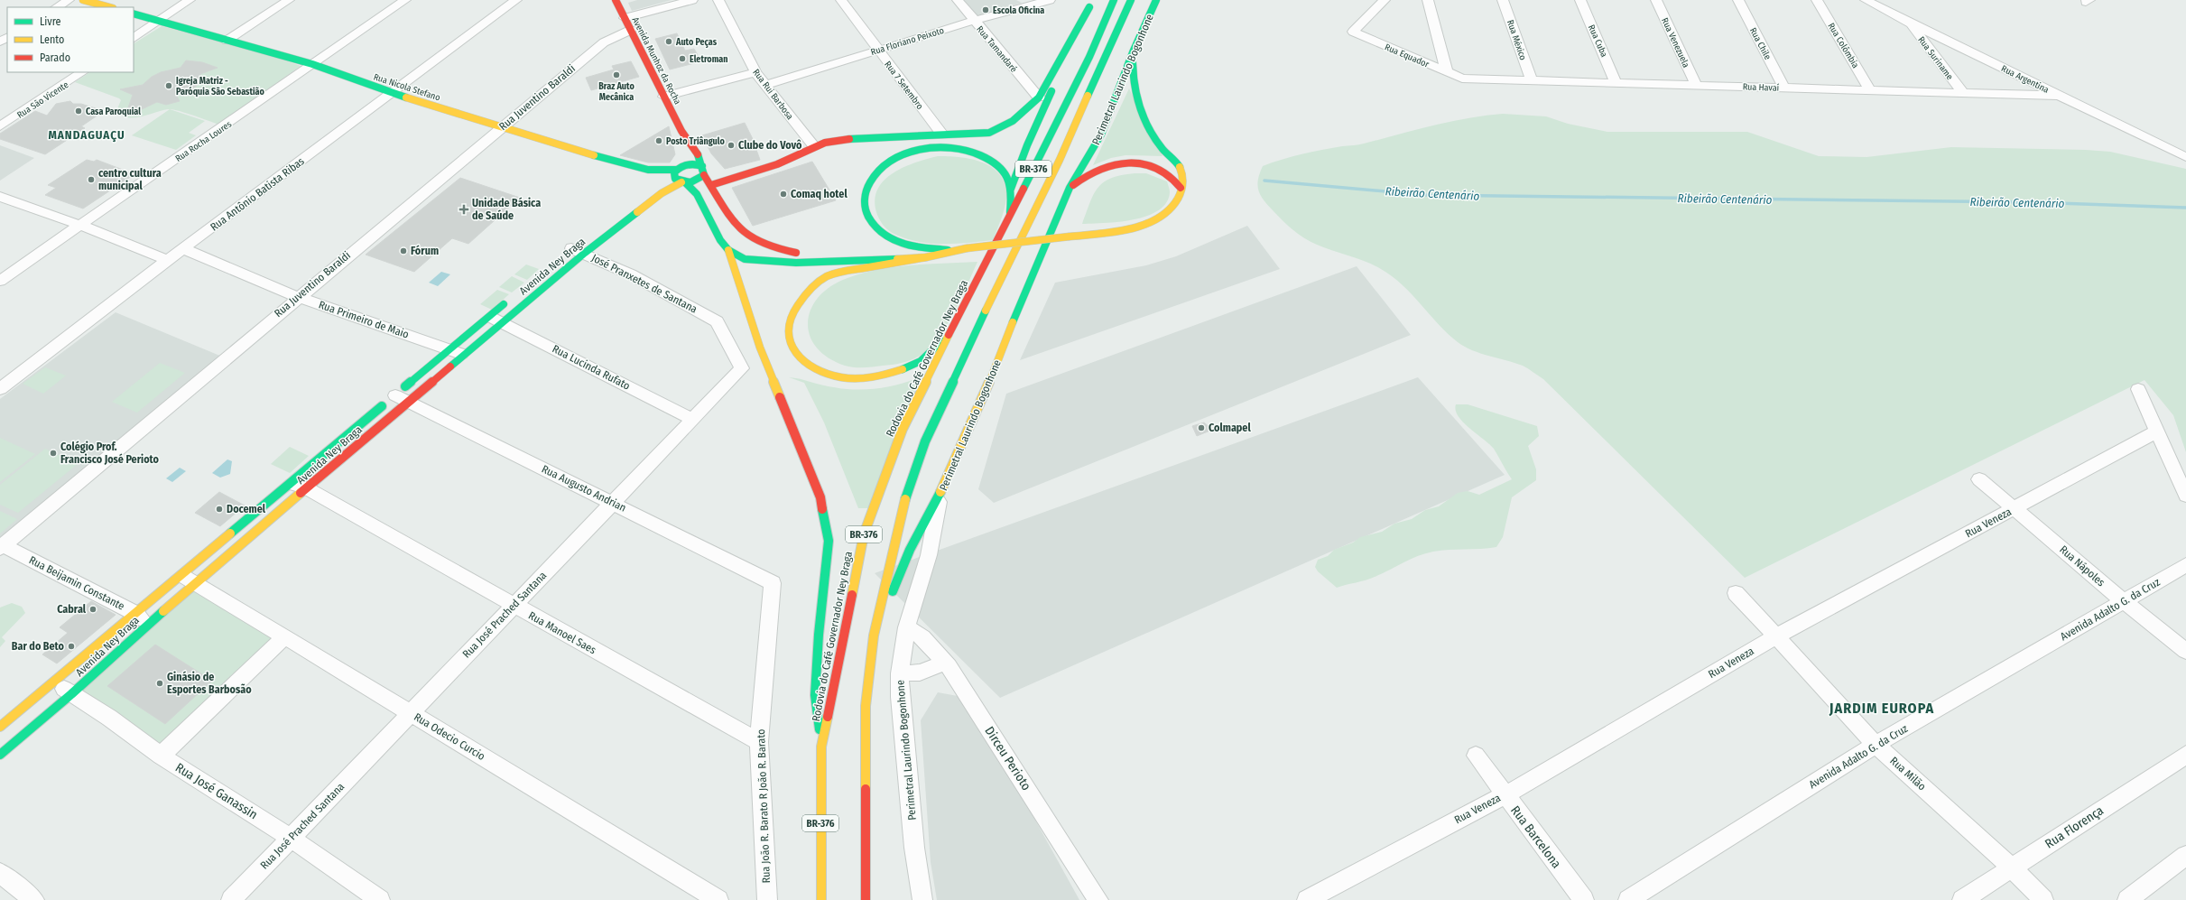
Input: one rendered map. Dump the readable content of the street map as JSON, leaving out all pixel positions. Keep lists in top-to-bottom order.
{
  "streets": {
    "main road": [
      "Avenida Munhoz da Rocha",
      "Perimetral Laurindo Bogonhone",
      "Rua Nicola Stefano",
      "BR-376",
      "Avenida Ney Braga",
      "Rodovia do Café Governador Ney Braga"
    ],
    "street": [
      "Rua México",
      "Rua Floriano Peixoto",
      "Rua Cuba",
      "Rua Venezuela",
      "Rua Chile",
      "Rua Colômbia",
      "Rua Tamandaré",
      "Rua Equador",
      "Rua Suriname",
      "Rua Argentina",
      "Rua 7 Setembro",
      "Rua Havaí",
      "Rua Rui Barbosa",
      "Rua Juventino Baraldi",
      "Rua São Vicente",
      "Rua Rocha Loures",
      "Rua Antônio Batista Ribas",
      "José Pranxetes de Santana",
      "Rua Primeiro de Maio",
      "Rua Lucinda Rufato",
      "Rua Augusto Andrian",
      "Rua Veneza",
      "Rua Nápoles",
      "Rua Beijamin Constante",
      "Avenida Adalto G. da Cruz",
      "Rua José Prached Santana",
      "Rua Manoel Saes",
      "Rua Odecio Curcio",
      "Dirceu Perioto",
      "Rua Milão",
      "Rua José Ganassin",
      "Rua João R. Barato R João R. Barato",
      "Rua Florença",
      "Rua Barcelona"
    ]
  },
  "crossings": [
    ["Rua México", "Rua Havaí"],
    ["Rua Floriano Peixoto", "Rua Tamandaré"],
    ["Rua Floriano Peixoto", "Rua 7 Setembro"],
    ["Rua Floriano Peixoto", "Rua Rui Barbosa"],
    ["Rua Cuba", "Rua Havaí"],
    ["Rua Venezuela", "Rua Havaí"],
    ["Rua Chile", "Rua Havaí"],
    ["Rua Colômbia", "Rua Havaí"],
    ["Rua Equador", "Rua Havaí"],
    ["Rua Suriname", "Rua Argentina"],
    ["Rua Suriname", "Rua Havaí"],
    ["Avenida Munhoz da Rocha", "Rua Nicola Stefano"],
    ["Avenida Munhoz da Rocha", "Rua Juventino Baraldi"],
    ["Avenida Munhoz da Rocha", "Avenida Ney Braga"],
    ["Rua Argentina", "Rua Havaí"],
    ["Perimetral Laurindo Bogonhone", "Dirceu Perioto"],
    ["Rua Nicola Stefano", "Rua Juventino Baraldi"],
    ["Rua Nicola Stefano", "Rua Rocha Loures"],
    ["Rua Nicola Stefano", "Rua Antônio Batista Ribas"],
    ["Rua Juventino Baraldi", "Rua Primeiro de Maio"],
    ["Rua Juventino Baraldi", "Rua Beijamin Constante"],
    ["Rua Antônio Batista Ribas", "Rua Primeiro de Maio"],
    ["Avenida Ney Braga", "José Pranxetes de Santana"],
    ["Avenida Ney Braga", "Rua Primeiro de Maio"],
    ["Avenida Ney Braga", "Rua Lucinda Rufato"],
    ["Avenida Ney Braga", "Rua Augusto Andrian"],
    ["Avenida Ney Braga", "Rua Beijamin Constante"],
    ["Avenida Ney Braga", "Rua Manoel Saes"],
    ["Avenida Ney Braga", "Rua Odecio Curcio"],
    ["Avenida Ney Braga", "Rua José Ganassin"],
    ["José Pranxetes de Santana", "Rua José Prached Santana"],
    ["Rua Lucinda Rufato", "Rua José Prached Santana"],
    ["Rua Augusto Andrian", "Rua José Prached Santana"],
    ["Rua Augusto Andrian", "Rua João R. Barato R João R. Barato"],
    ["Rua Veneza", "Rua Nápoles"],
    ["Rua Veneza", "Rua Milão"],
    ["Rua Veneza", "Rua Barcelona"],
    ["Rua Nápoles", "Avenida Adalto G. da Cruz"],
    ["Avenida Adalto G. da Cruz", "Rua Milão"],
    ["Rua José Prached Santana", "Rua Manoel Saes"],
    ["Rua José Prached Santana", "Rua Odecio Curcio"],
    ["Rua José Prached Santana", "Rua José Ganassin"],
    ["Rua Manoel Saes", "Rua João R. Barato R João R. Barato"],
    ["Rua Milão", "Rua Florença"]
  ],
  "districts": ["MANDAGUAÇU", "JARDIM EUROPA"],
  "water": ["Ribeirão Centenário"],
  "places": {
    "other": [
      "Escola Oficina",
      "Auto Peças",
      "Eletroman",
      "Braz Auto Mecânica",
      "Igreja Matriz - Paróquia São Sebastião",
      "Casa Paroquial",
      "Posto Triângulo",
      "Clube do Vovô",
      "centro cultura municipal",
      "Comaq hotel",
      "Fórum",
      "Colmapel",
      "Colégio Prof. Francisco José Perioto",
      "Docemel",
      "Cabral",
      "Bar do Beto",
      "Ginásio de Esportes Barbosão"
    ],
    "health": ["Unidade Básica de Saúde"]
  },
  "legend": ["Livre", "Lento", "Parado"]
}
